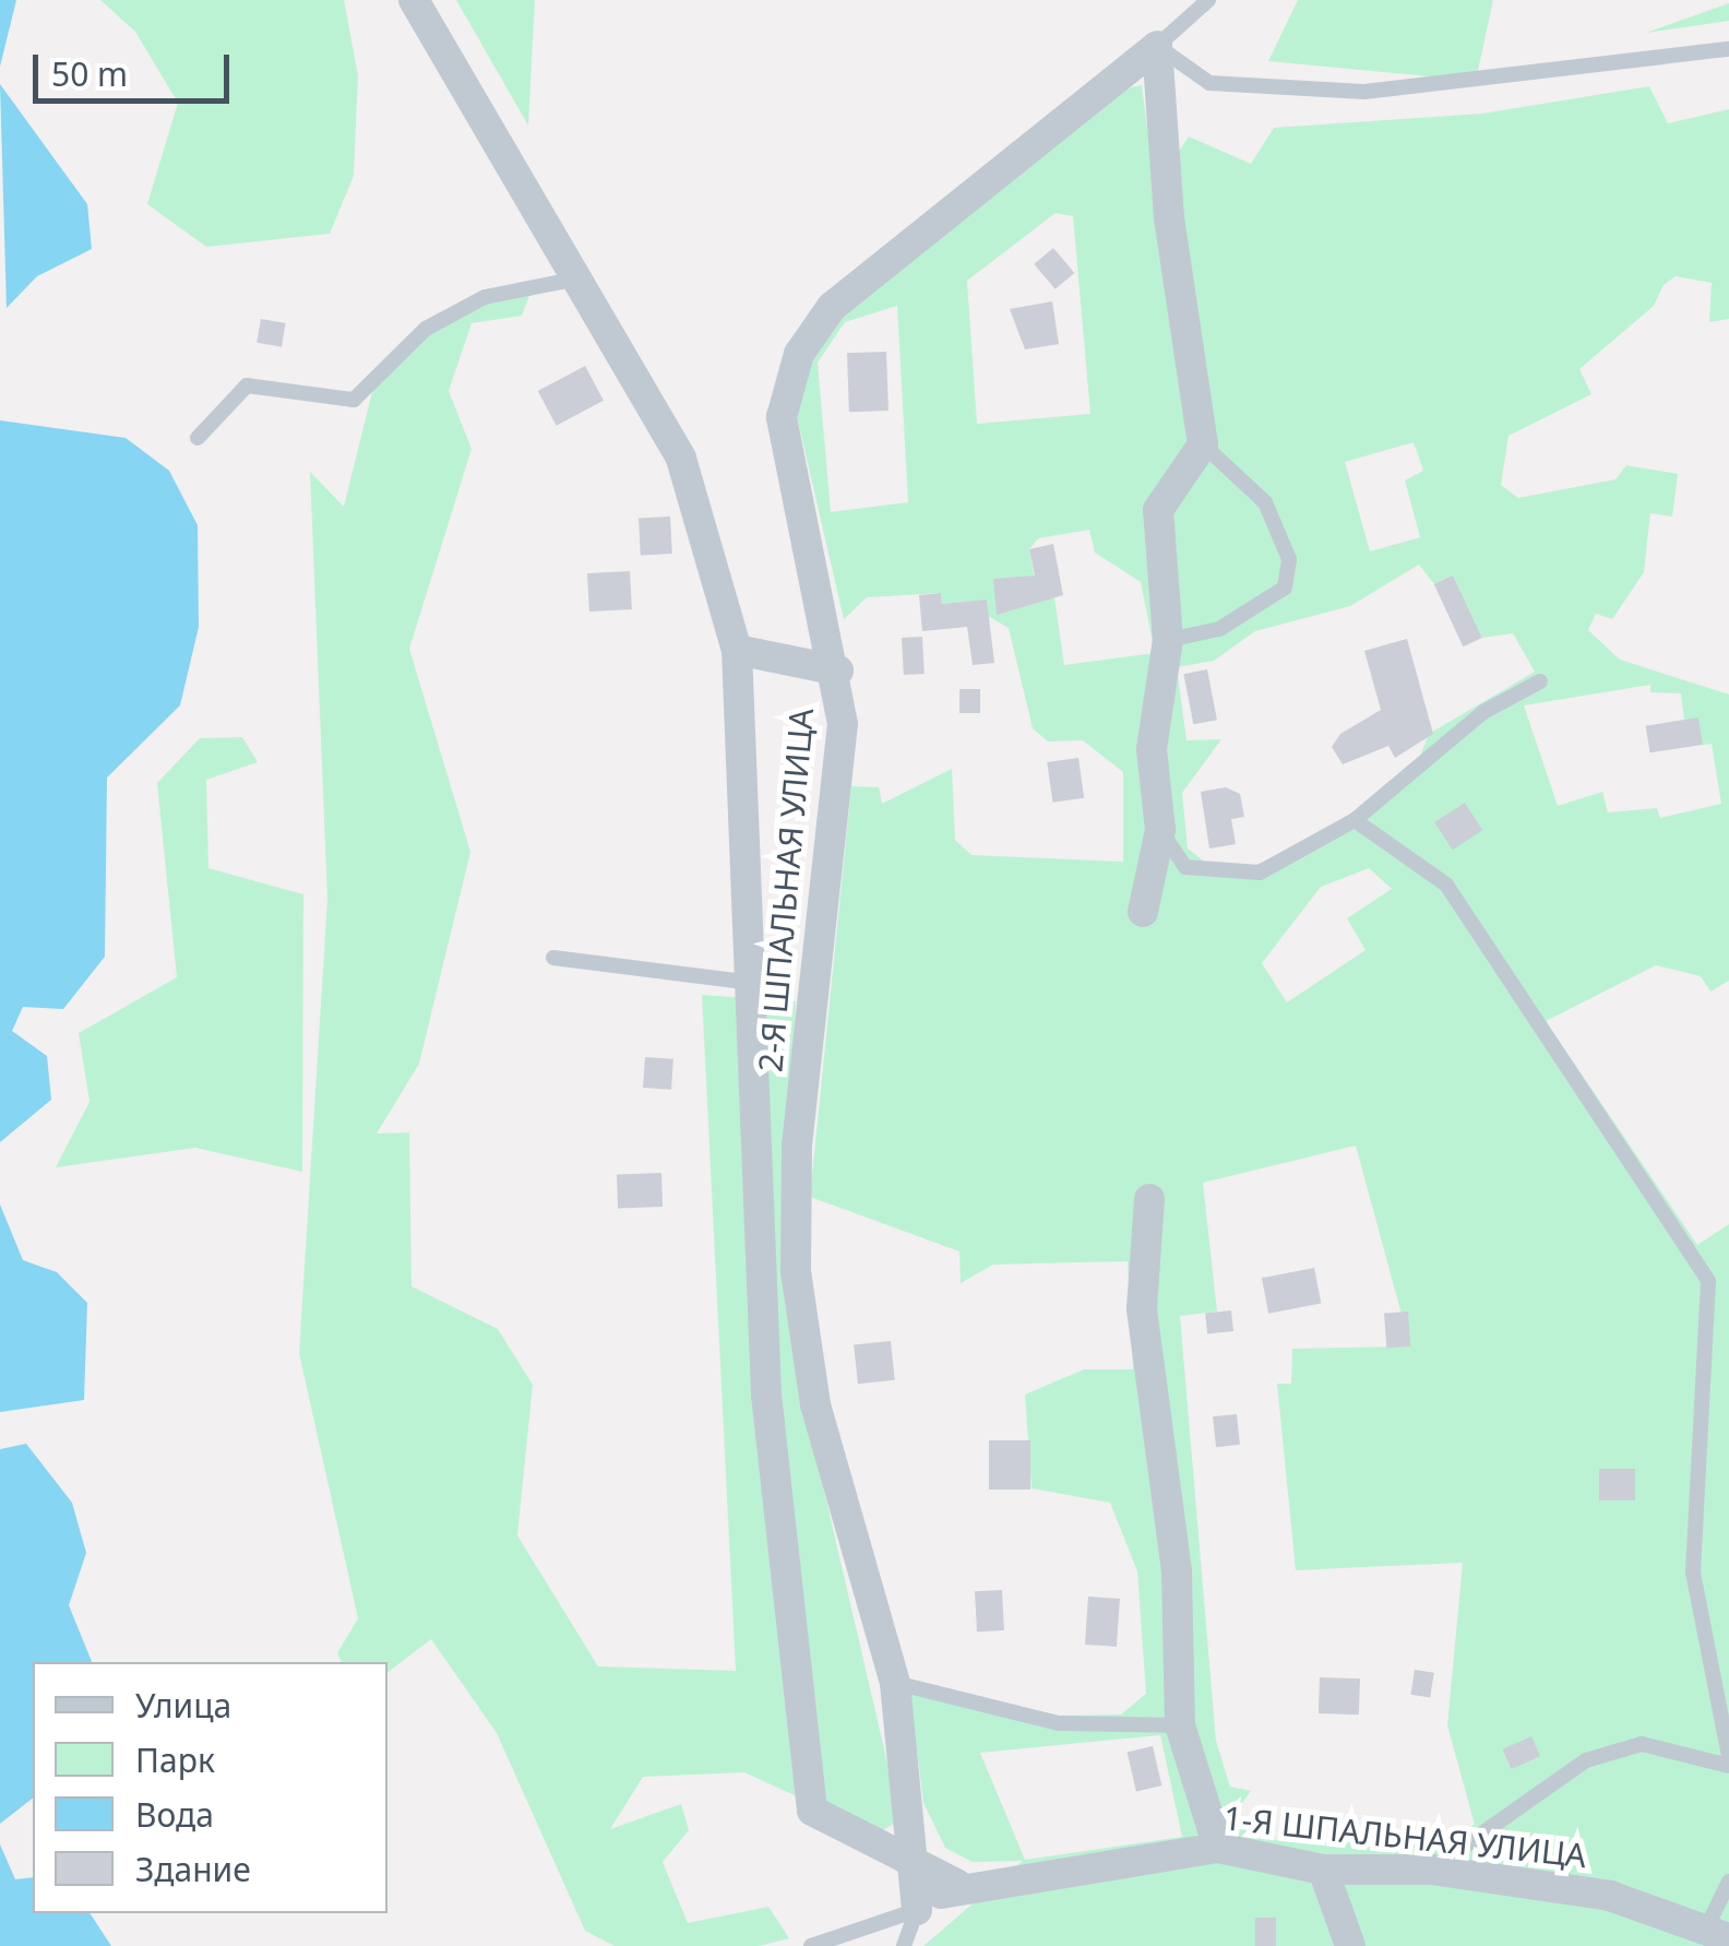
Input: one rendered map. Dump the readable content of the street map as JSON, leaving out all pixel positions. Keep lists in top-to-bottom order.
{
  "streets": {
    "street": ["2-Я ШПАЛЬНАЯ УЛИЦА", "1-Я ШПАЛЬНАЯ УЛИЦА"]
  },
  "crossings": [
    ["2-Я ШПАЛЬНАЯ УЛИЦА", "1-Я ШПАЛЬНАЯ УЛИЦА"]
  ],
  "legend": [
    "Улица",
    "Парк",
    "Вода",
    "Здание"
  ],
  "scale_bar": "50 m"
}
